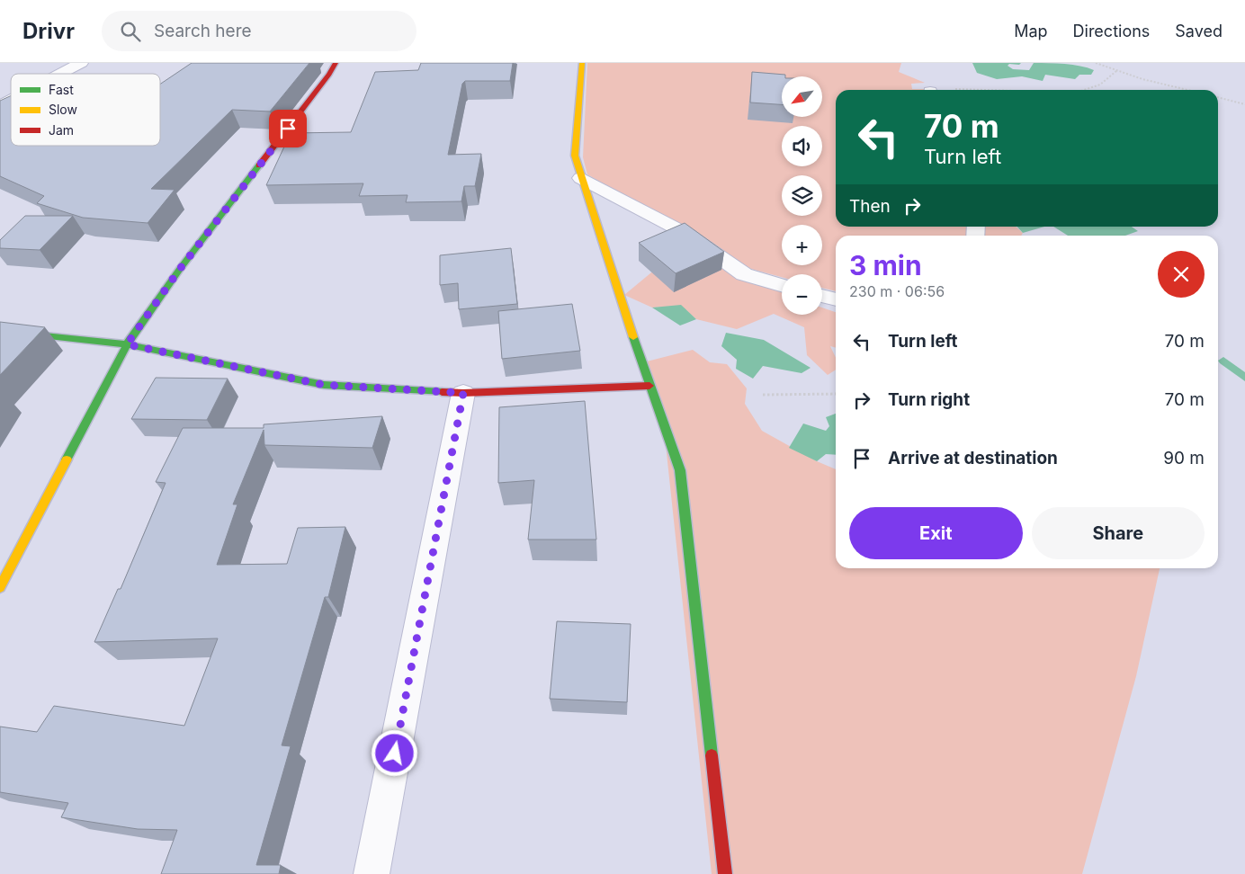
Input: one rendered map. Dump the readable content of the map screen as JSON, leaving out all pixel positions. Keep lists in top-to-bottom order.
{
  "legend": ["Fast", "Slow", "Jam"],
  "north": "bottom left",
  "page": {
    "header": "Drivr",
    "search": "Search here",
    "nav": ["Map", "Directions", "Saved"],
    "map_buttons": ["+", "−"],
    "turn": ["70 m", "Turn left"],
    "then": "Then",
    "heading": ["3 min", "230 m · 06:56"],
    "list": [
      {
        "name": "Turn left",
        "value": "70 m"
      },
      {
        "name": "Turn right",
        "value": "70 m"
      },
      {
        "name": "Arrive at destination",
        "value": "90 m"
      }
    ],
    "buttons": ["Exit", "Share"]
  }
}
